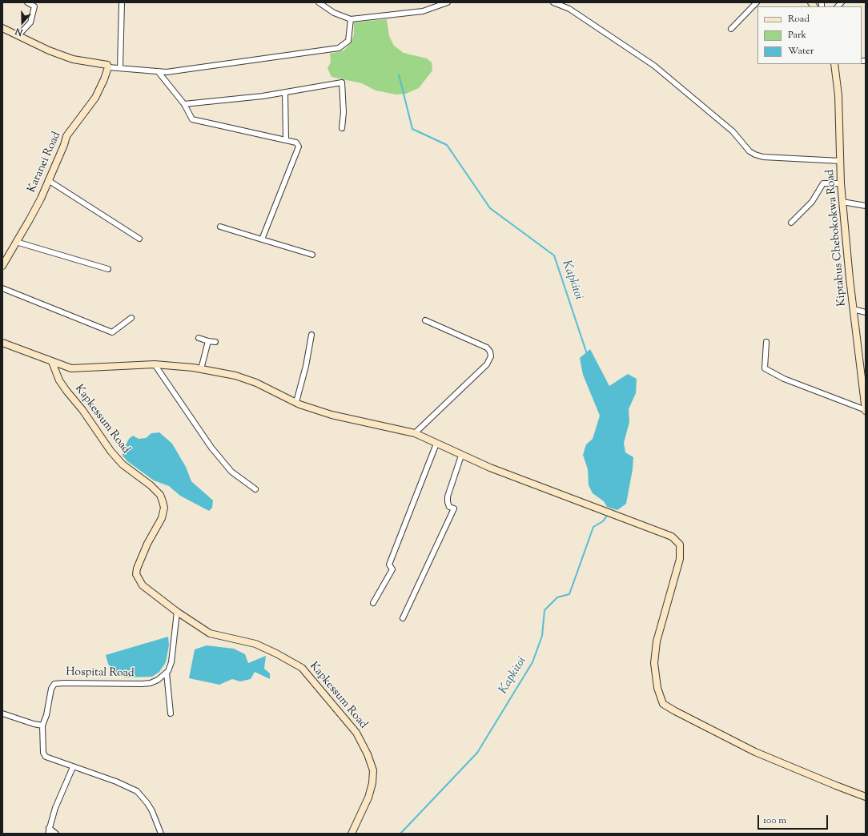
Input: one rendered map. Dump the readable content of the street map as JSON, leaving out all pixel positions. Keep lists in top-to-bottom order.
{
  "streets": {
    "street": [
      "Karanei Road",
      "Kiptabus Chebokokwa Road",
      "Kapkessum Road",
      "Hospital Road"
    ]
  },
  "water": ["Kapkitoi"],
  "legend": ["Road", "Park", "Water"],
  "scale_bar": "100 m",
  "north": "bottom"
}
